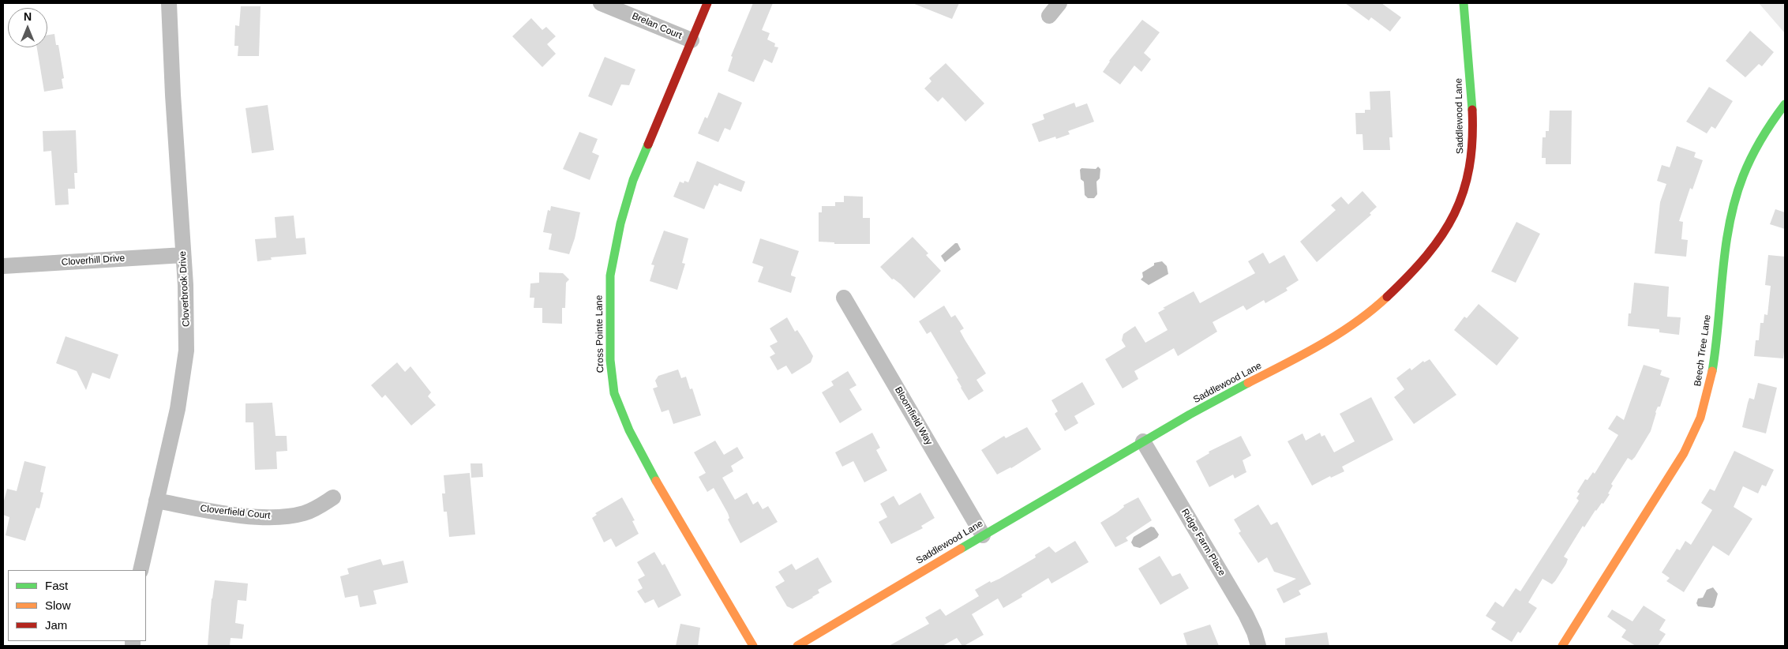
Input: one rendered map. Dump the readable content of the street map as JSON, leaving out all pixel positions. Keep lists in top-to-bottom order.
{
  "streets": {
    "street": [
      "Brelan Court",
      "Saddlewood Lane",
      "Cloverhill Drive",
      "Cloverbrook Drive",
      "Cross Pointe Lane",
      "Beech Tree Lane",
      "Bloomfield Way",
      "Cloverfield Court",
      "Ridge Farm Place"
    ]
  },
  "crossings": [
    ["Brelan Court", "Cross Pointe Lane"],
    ["Saddlewood Lane", "Bloomfield Way"],
    ["Saddlewood Lane", "Ridge Farm Place"],
    ["Cloverhill Drive", "Cloverbrook Drive"],
    ["Cloverbrook Drive", "Cloverfield Court"]
  ],
  "legend": ["Fast", "Slow", "Jam"],
  "north": "top"
}
